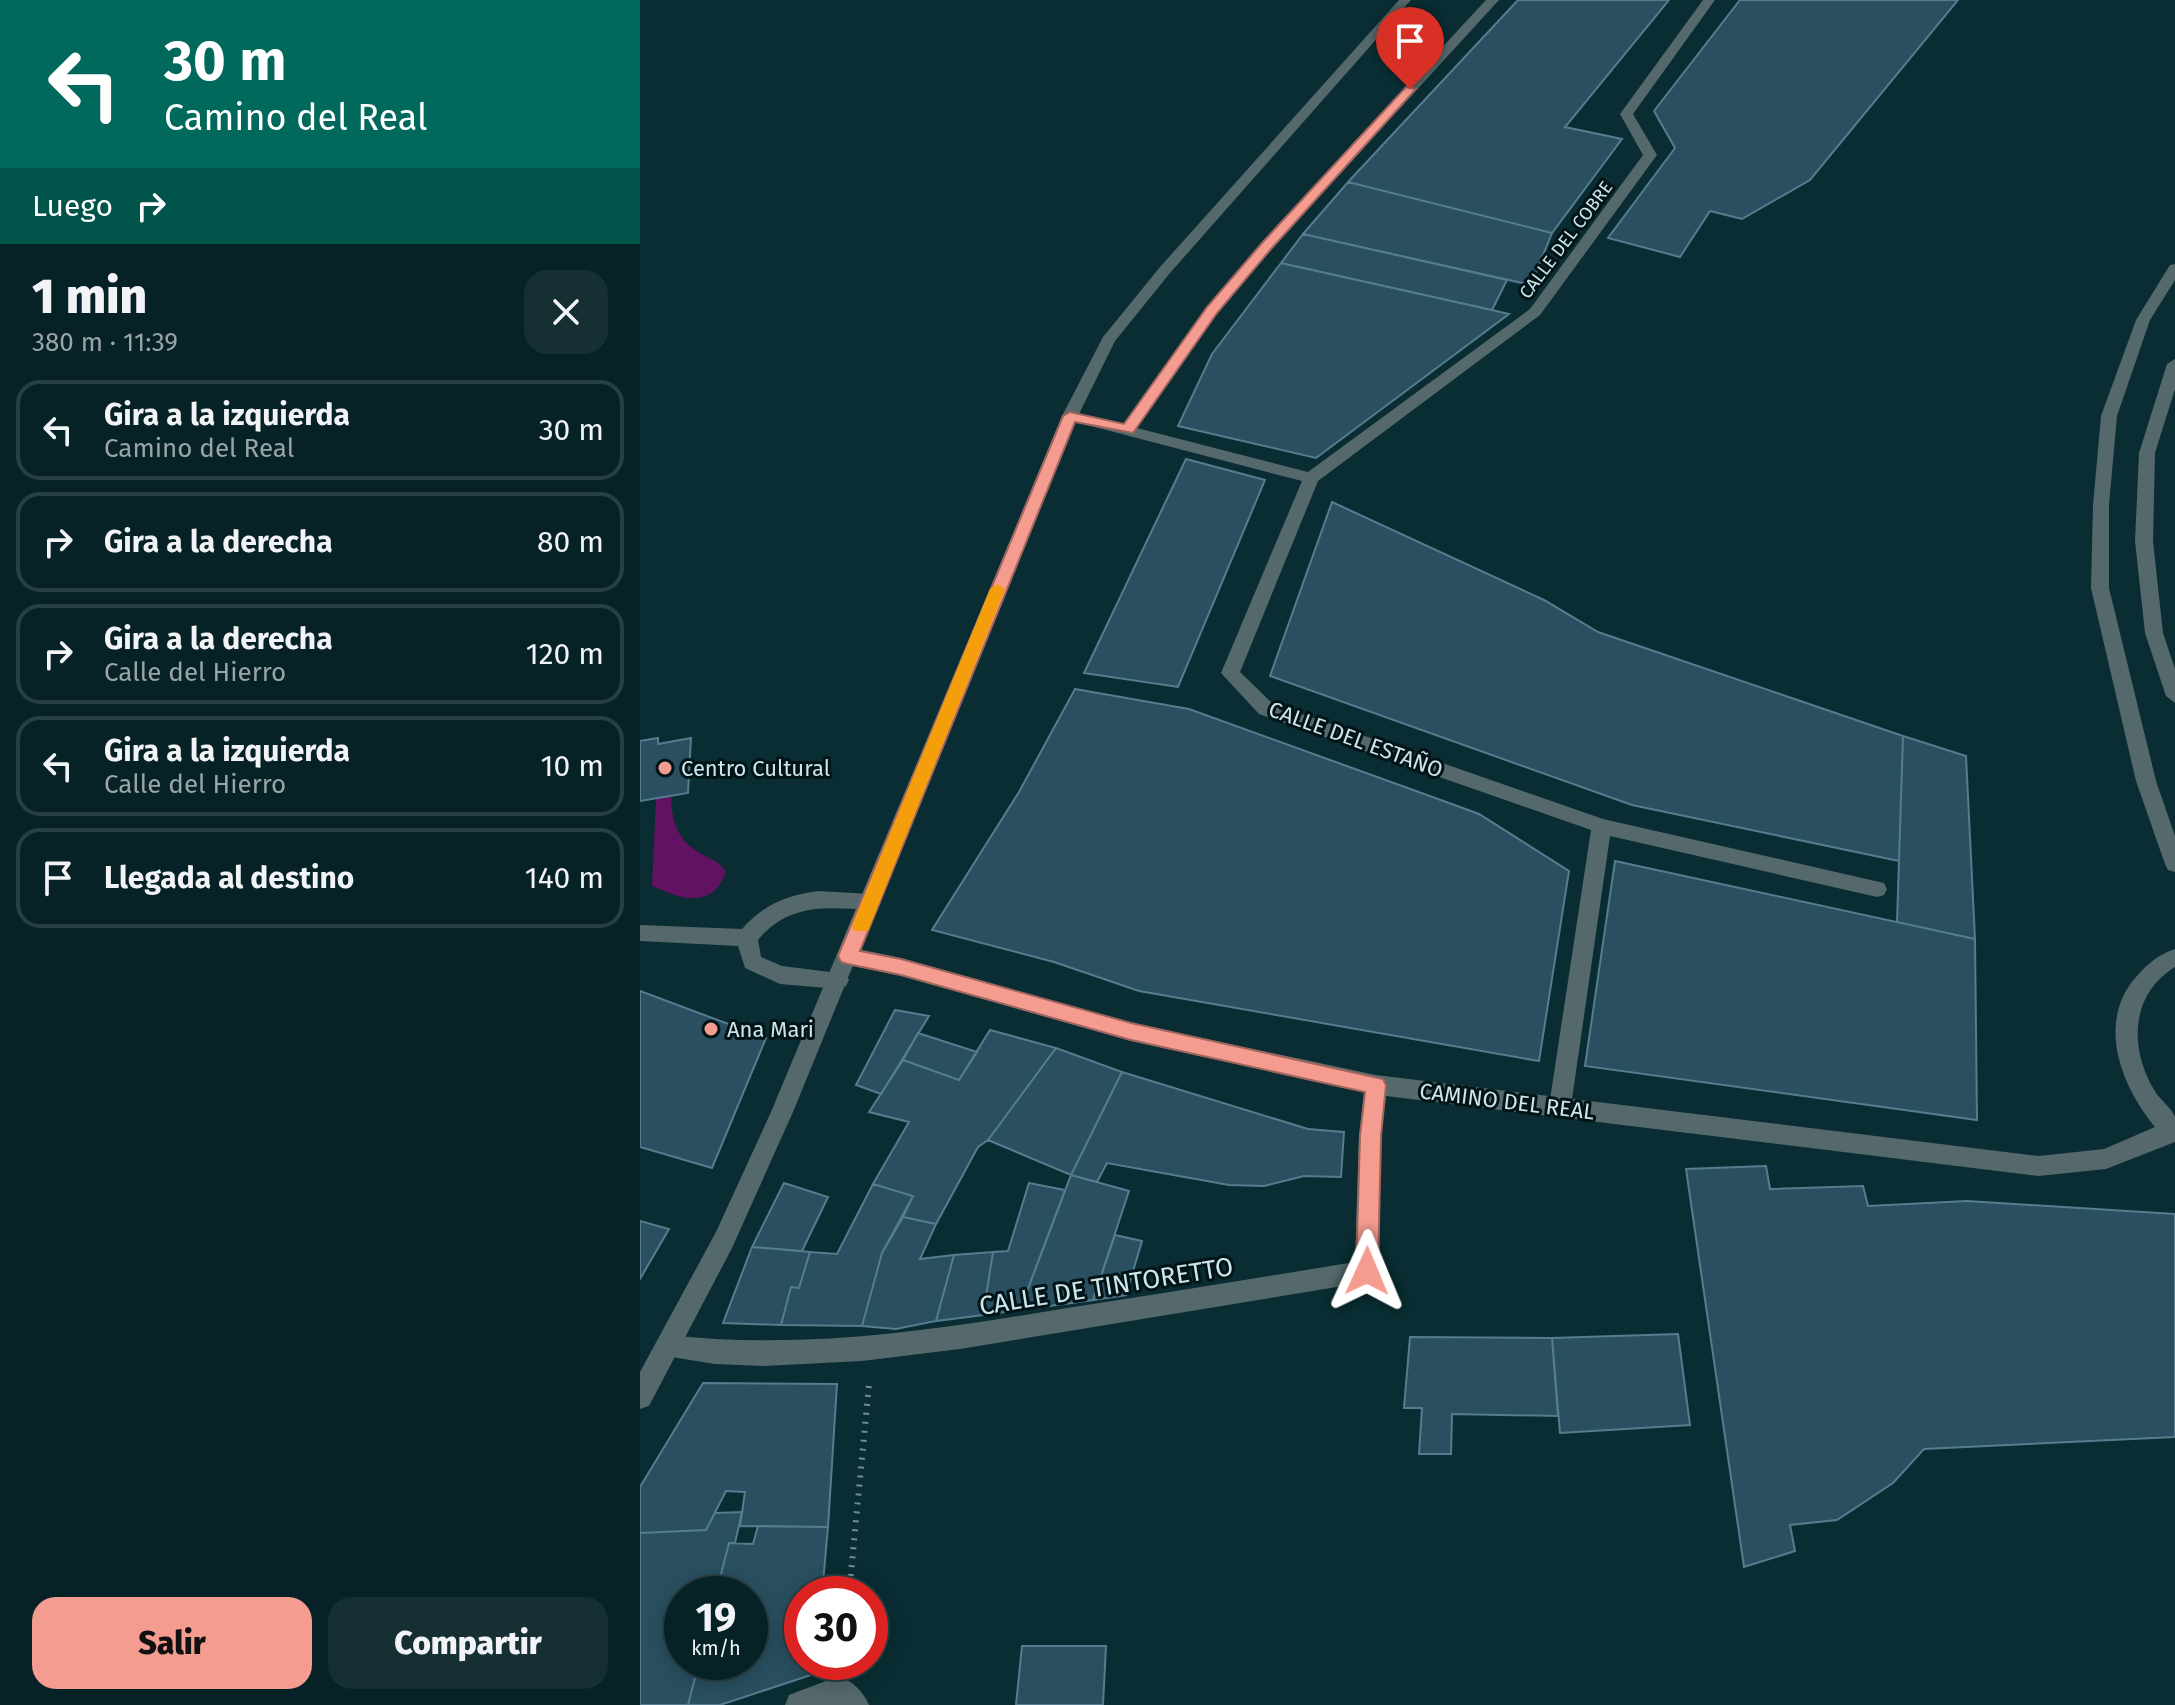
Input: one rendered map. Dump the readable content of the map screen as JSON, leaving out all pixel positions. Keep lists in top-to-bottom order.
{
  "streets": {
    "street": [
      "CALLE DEL COBRE",
      "CALLE DEL ESTAÑO",
      "CAMINO DEL REAL",
      "CALLE DE TINTORETTO"
    ]
  },
  "crossings": [
    ["CALLE DEL COBRE", "CALLE DEL ESTAÑO"],
    ["CAMINO DEL REAL", "CALLE DE TINTORETTO"]
  ],
  "places": ["Centro Cultural", "Ana Mari"],
  "page": {
    "turn": ["30 m", "Camino del Real"],
    "then": "Luego",
    "heading": ["1 min", "380 m · 11:39"],
    "list": [
      {
        "name": "Gira a la izquierda",
        "note": "Camino del Real",
        "value": "30 m"
      },
      {
        "name": "Gira a la derecha",
        "value": "80 m"
      },
      {
        "name": "Gira a la derecha",
        "note": "Calle del Hierro",
        "value": "120 m"
      },
      {
        "name": "Gira a la izquierda",
        "note": "Calle del Hierro",
        "value": "10 m"
      },
      {
        "name": "Llegada al destino",
        "value": "140 m"
      }
    ],
    "speed": "19 km/h",
    "limit": "30",
    "buttons": ["Salir", "Compartir"]
  }
}
